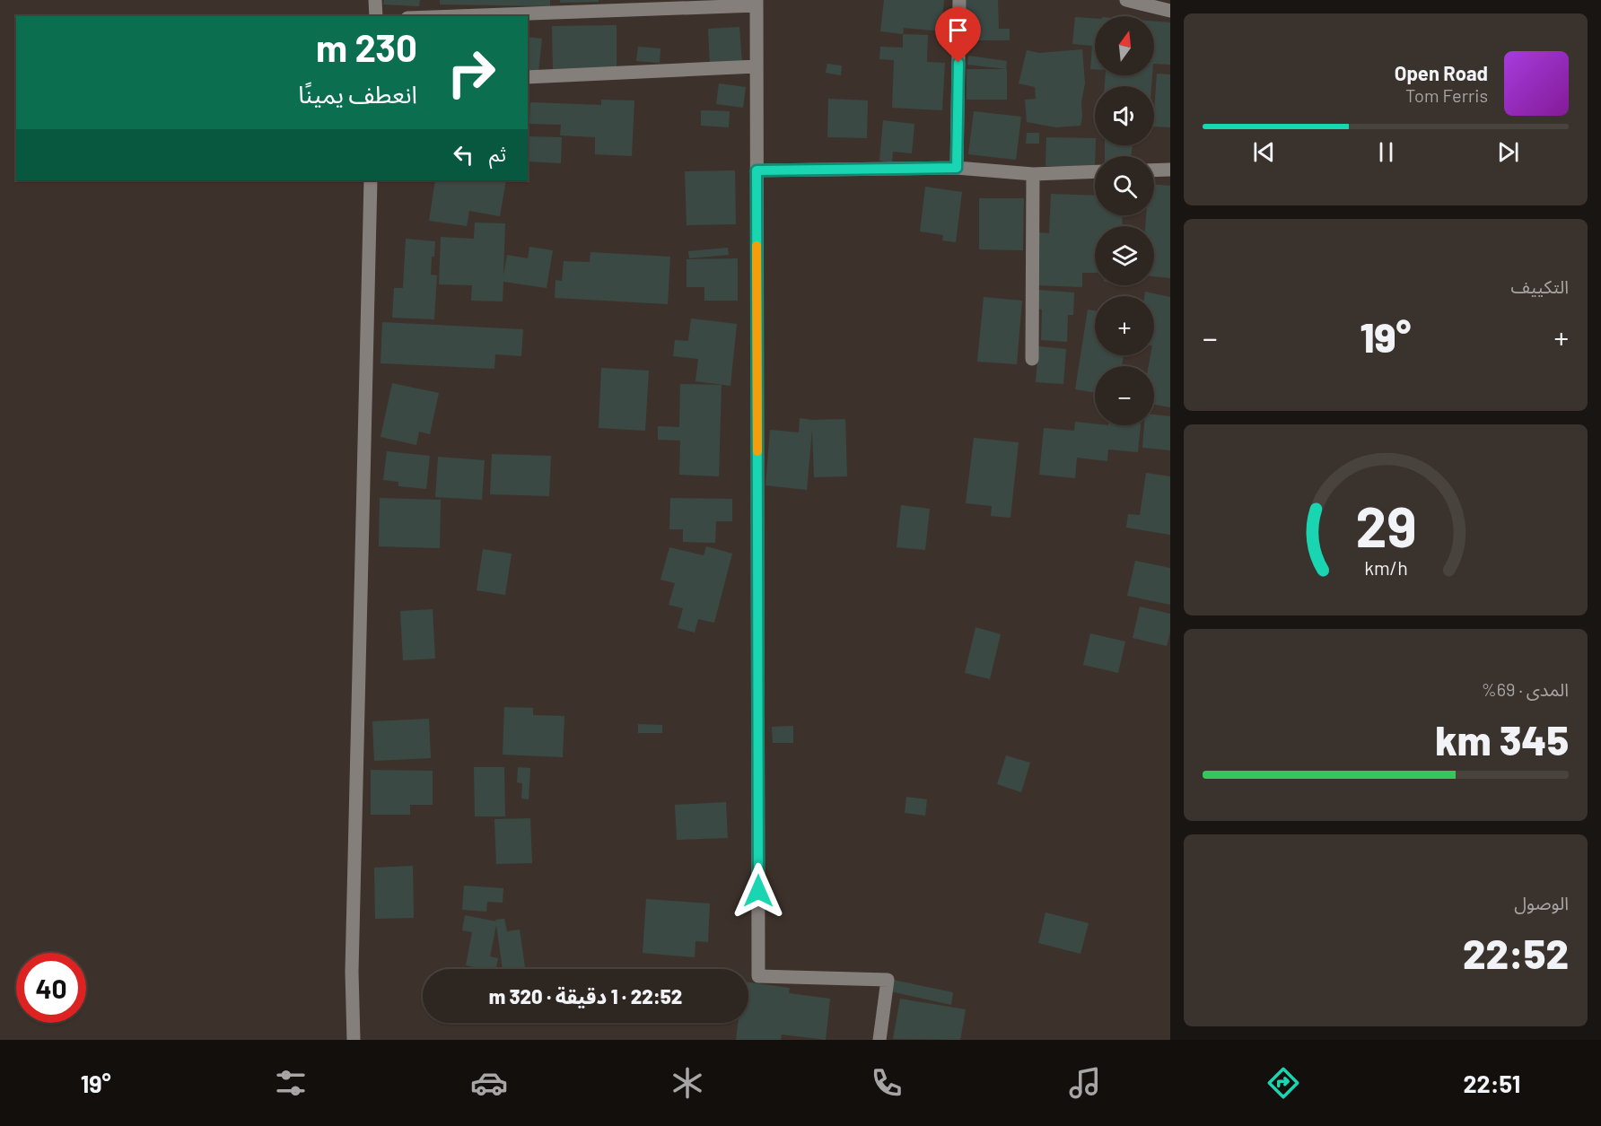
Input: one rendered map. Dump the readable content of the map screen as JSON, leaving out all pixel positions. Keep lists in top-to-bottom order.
{
  "north": "top",
  "page": {
    "map_buttons": ["+", "−"],
    "turn": ["230 m", "انعطف يمينًا"],
    "song": ["Open Road", "Tom Ferris"],
    "then": "ثم",
    "tile": [
      "التكييف",
      ["المدى · 69%", "345 km"],
      ["الوصول", "22:52"]
    ],
    "heat": ["−", "19°", "+"],
    "limit": "40",
    "trip": "22:52 · 1 دقيقة · 320 m",
    "tabs": ["22:51", "19°"],
    "gauge": ["29", "km/h"]
  }
}
